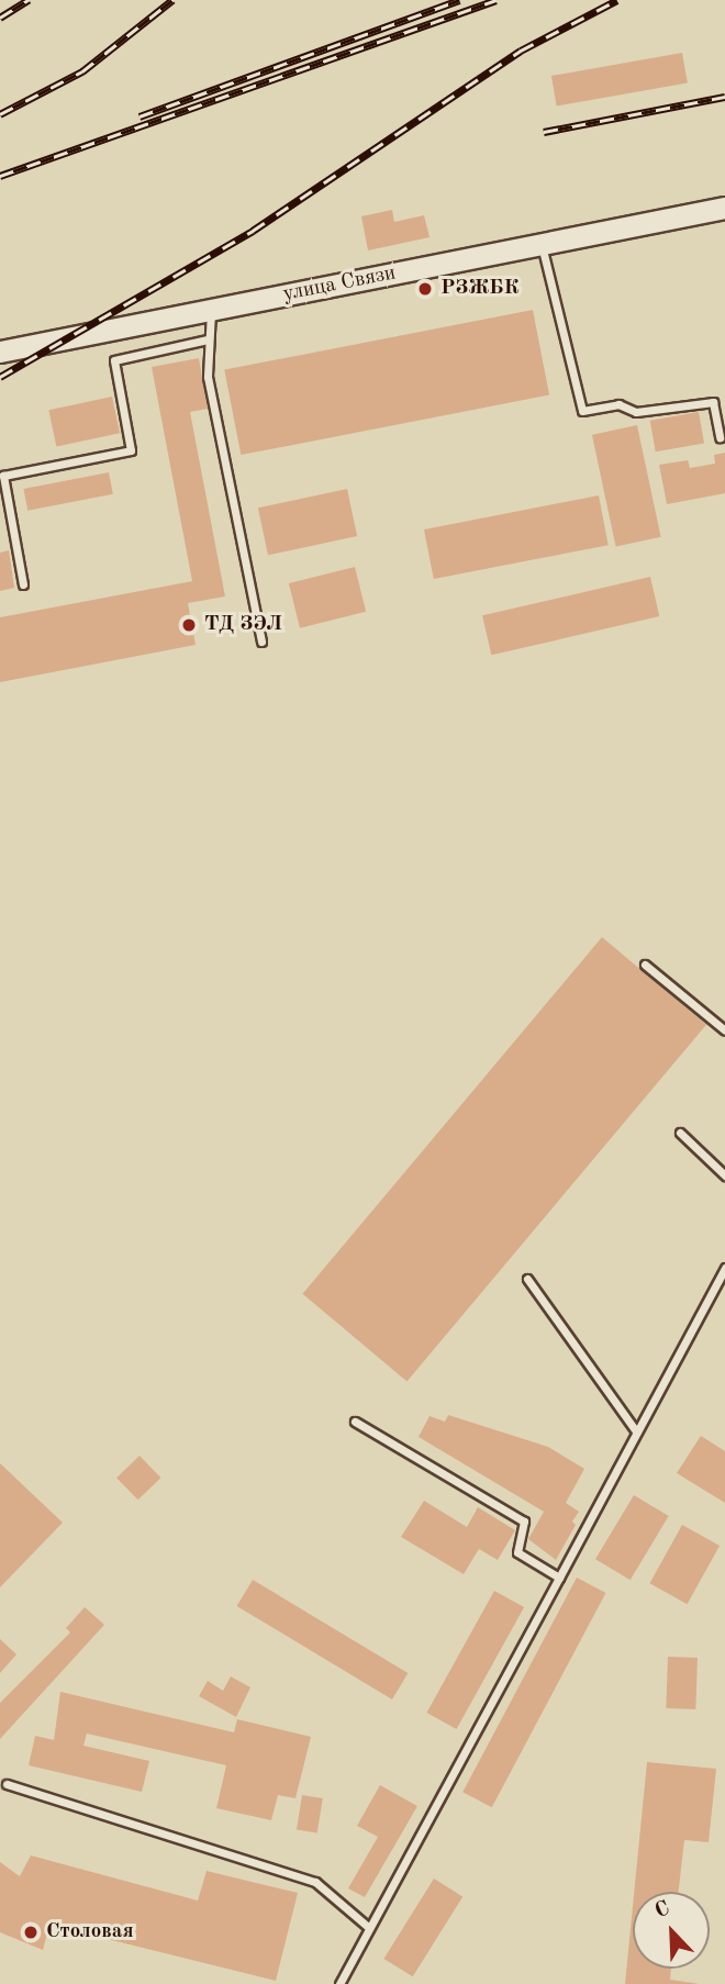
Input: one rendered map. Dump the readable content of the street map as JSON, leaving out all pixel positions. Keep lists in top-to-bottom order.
{
  "streets": {
    "street": ["улица Связи"]
  },
  "places": ["РЗЖБК", "ТД ЗЭЛ", "Столовая"],
  "north": "top left"
}
